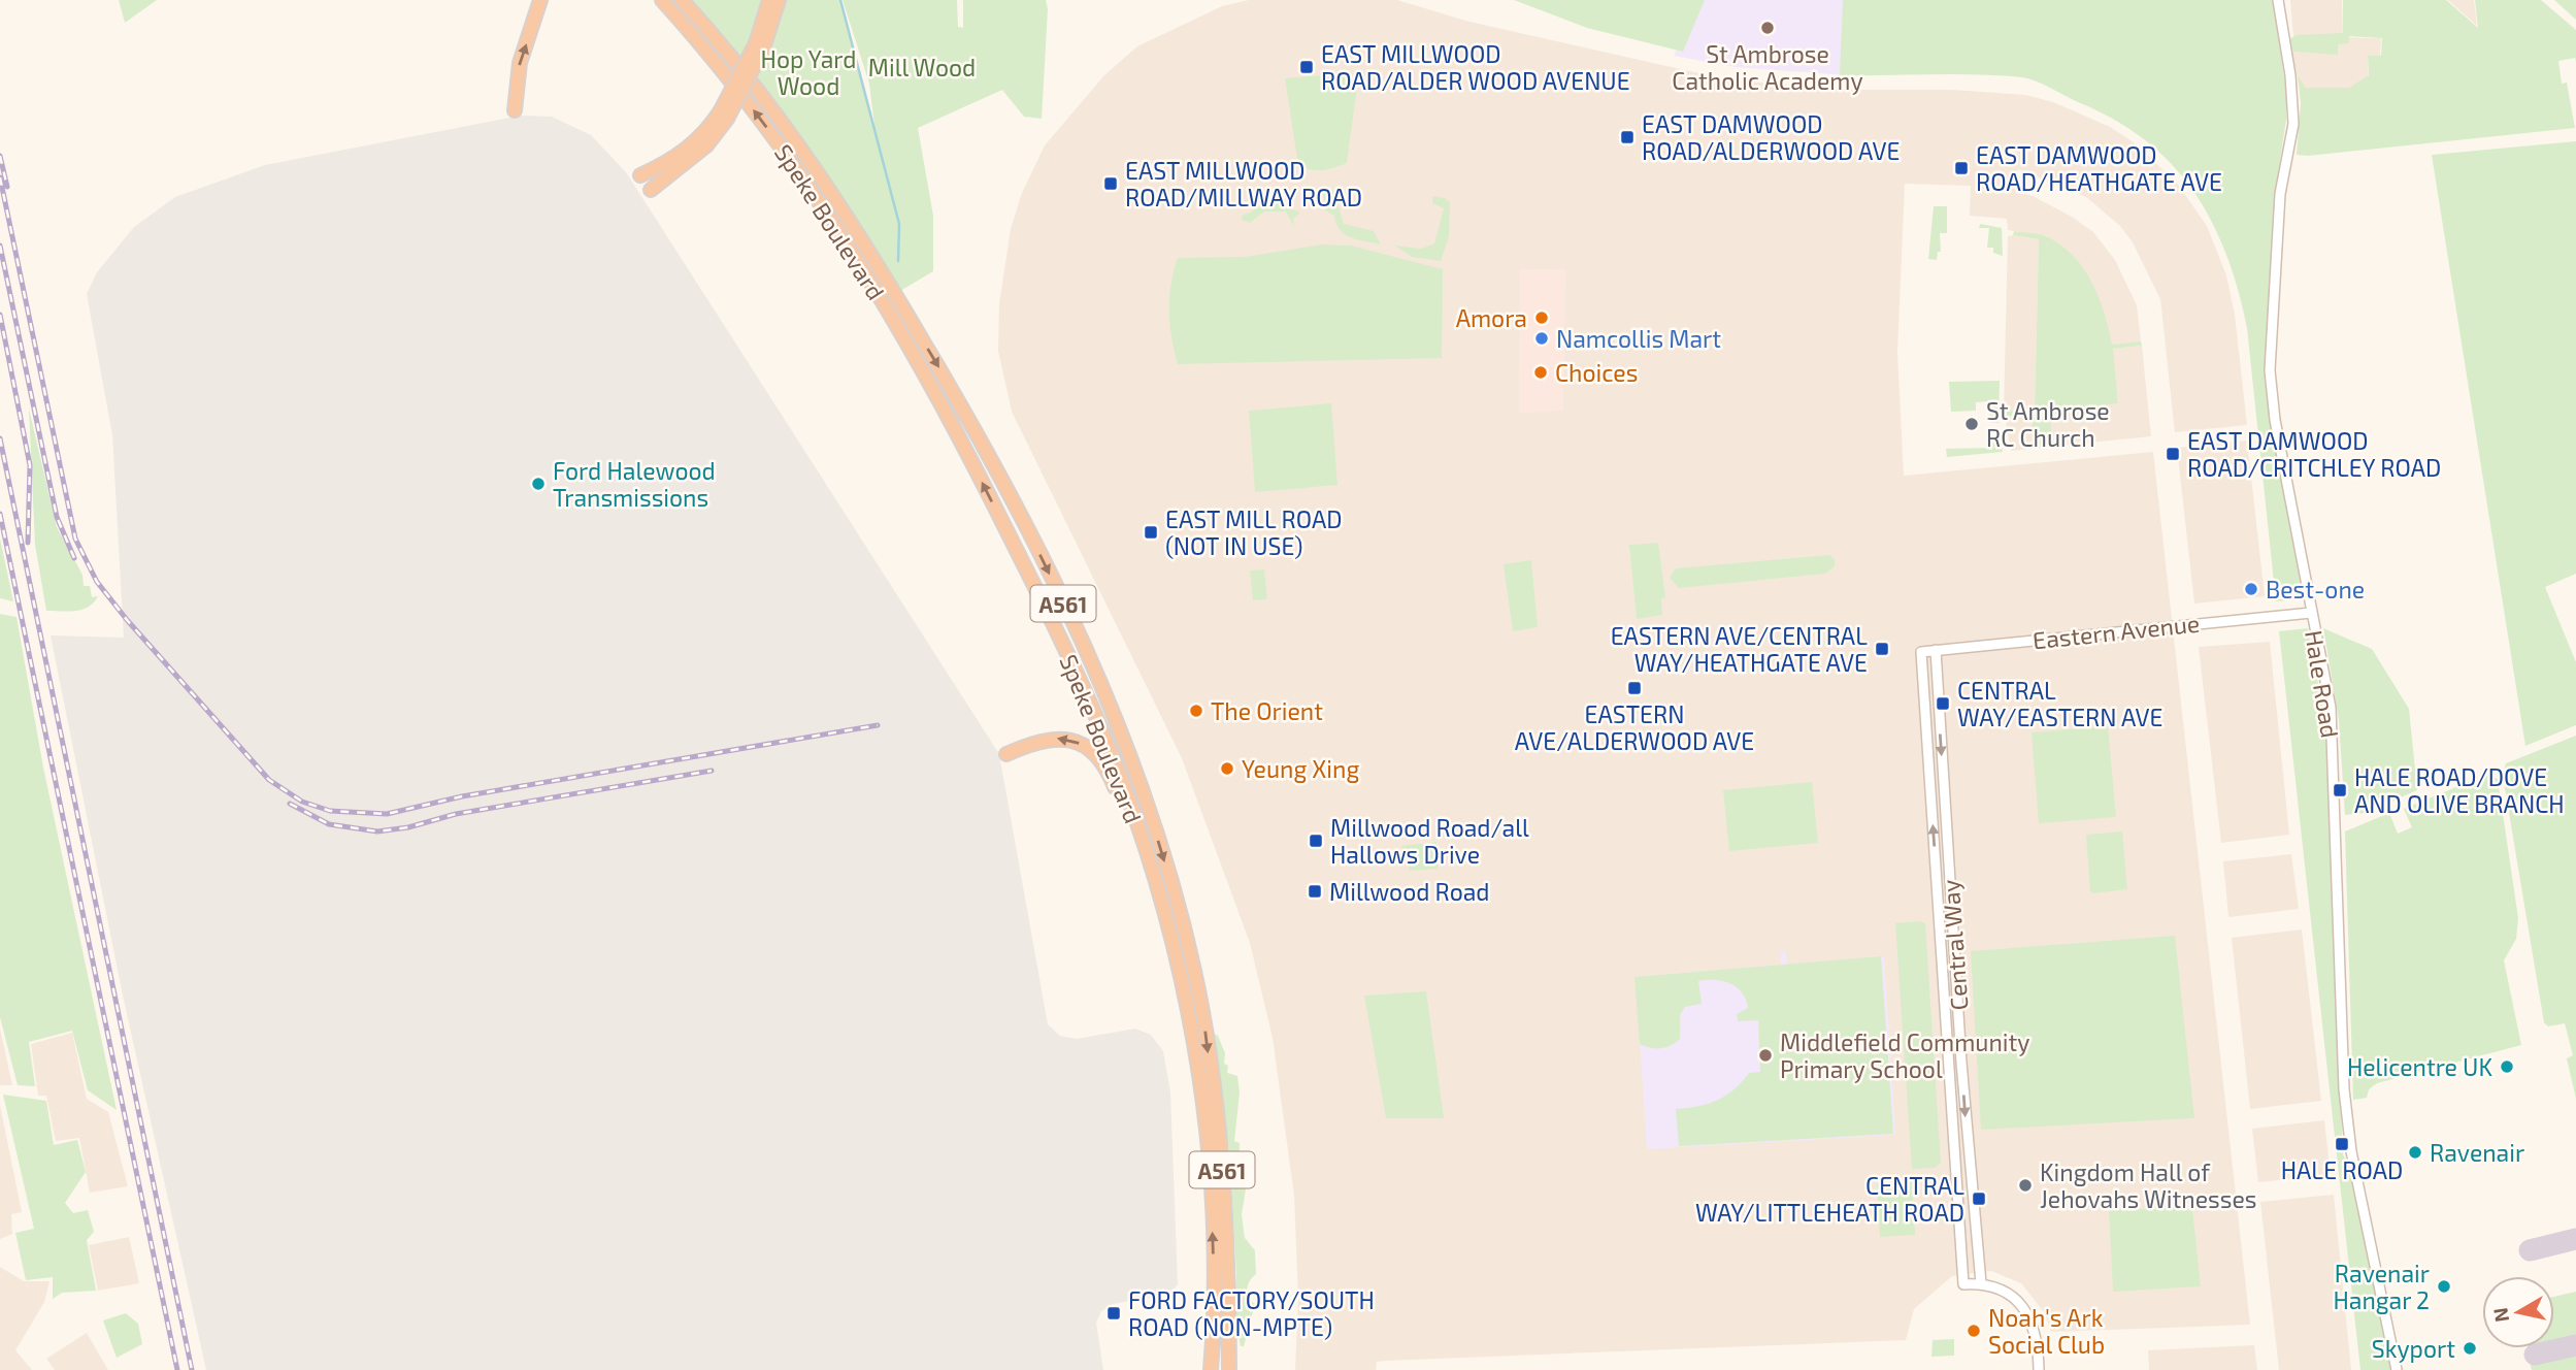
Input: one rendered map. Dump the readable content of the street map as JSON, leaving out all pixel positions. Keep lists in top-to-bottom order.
{
  "streets": {
    "highway": ["Speke Boulevard", "A561"],
    "street": ["Eastern Avenue", "Hale Road", "Central Way"]
  },
  "crossings": [
    ["Eastern Avenue", "Hale Road"],
    ["Eastern Avenue", "Central Way"]
  ],
  "parks": ["Hop Yard Wood", "Mill Wood"],
  "places": {
    "other": [
      "St Ambrose Catholic Academy",
      "Amora",
      "Namcollis Mart",
      "Choices",
      "St Ambrose RC Church",
      "Ford Halewood Transmissions",
      "Best-one",
      "The Orient",
      "Yeung Xing",
      "Middlefield Community Primary School",
      "Helicentre UK",
      "Ravenair",
      "Kingdom Hall of Jehovahs Witnesses",
      "Ravenair Hangar 2",
      "Noah's Ark Social Club",
      "Skyport"
    ],
    "transit": [
      "EAST MILLWOOD ROAD/ALDER WOOD AVENUE",
      "EAST DAMWOOD ROAD/ALDERWOOD AVE",
      "EAST DAMWOOD ROAD/HEATHGATE AVE",
      "EAST MILLWOOD ROAD/MILLWAY ROAD",
      "EAST DAMWOOD ROAD/CRITCHLEY ROAD",
      "EAST MILL ROAD (NOT IN USE)",
      "EASTERN AVE/CENTRAL WAY/HEATHGATE AVE",
      "EASTERN AVE/ALDERWOOD AVE",
      "CENTRAL WAY/EASTERN AVE",
      "HALE ROAD/DOVE AND OLIVE BRANCH",
      "Millwood Road/all Hallows Drive",
      "Millwood Road",
      "HALE ROAD",
      "CENTRAL WAY/LITTLEHEATH ROAD",
      "FORD FACTORY/SOUTH ROAD (NON-MPTE)"
    ]
  },
  "north": "left"
}
